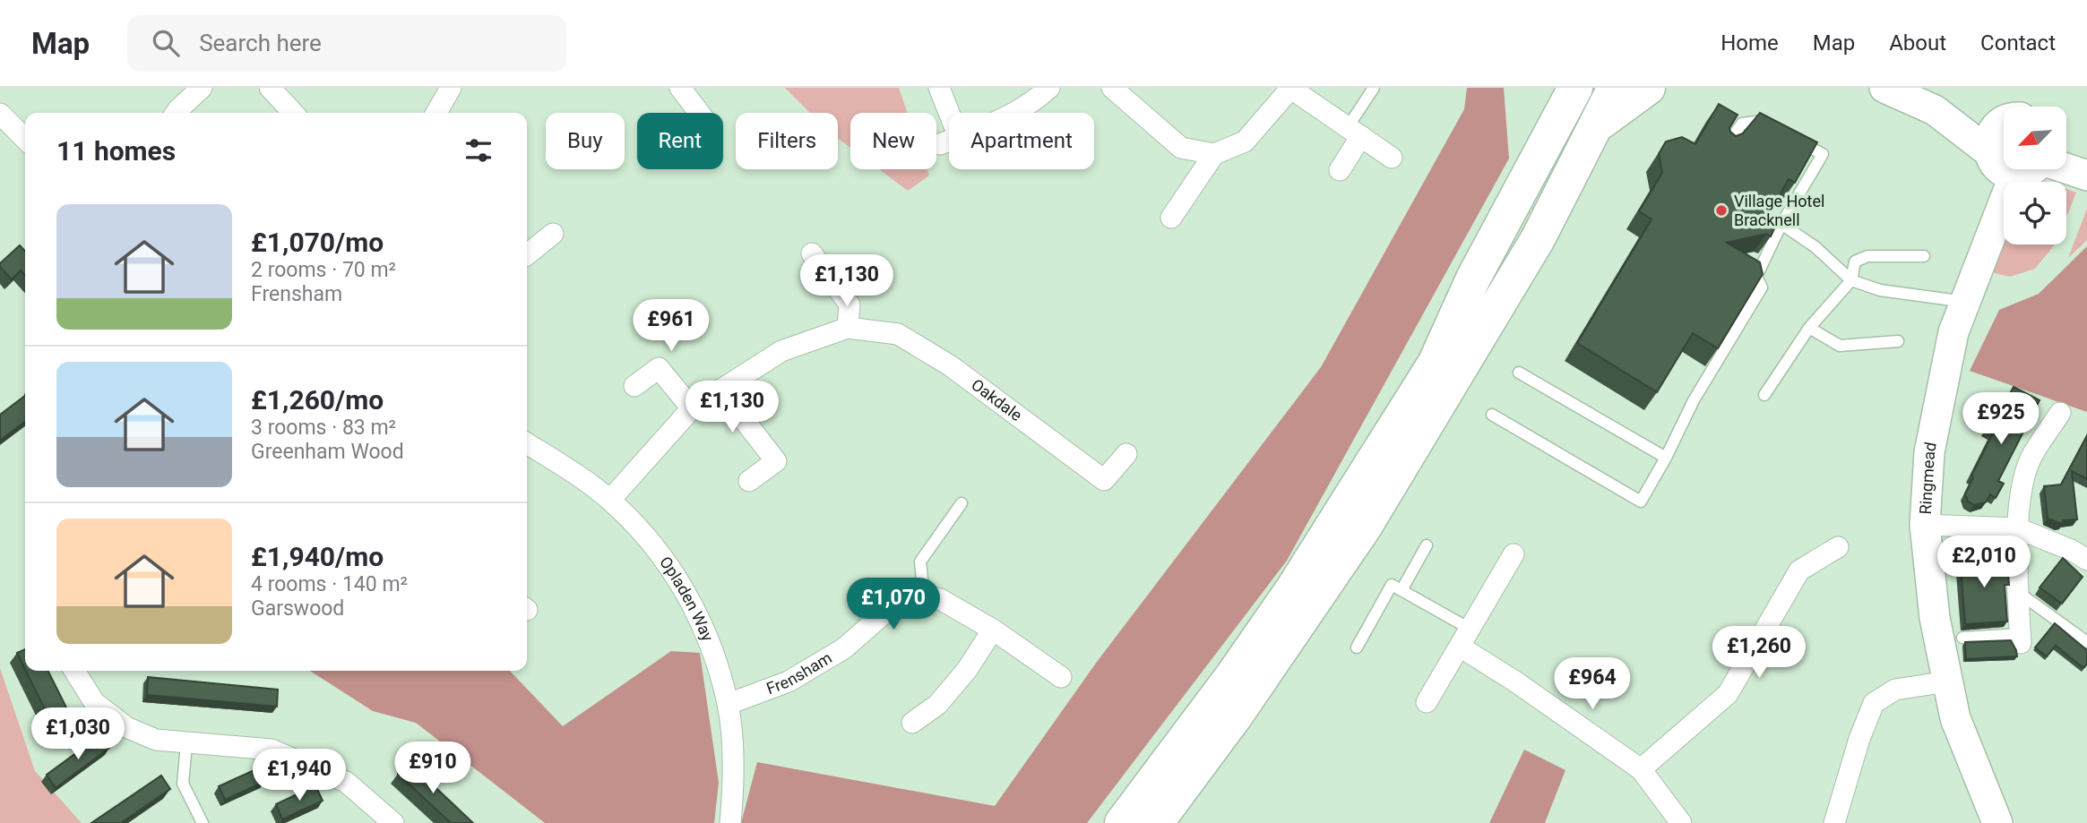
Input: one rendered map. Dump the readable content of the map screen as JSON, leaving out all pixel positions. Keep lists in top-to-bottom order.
{
  "streets": {
    "street": [
      "Oakdale",
      "Ringmead",
      "Opladen Way",
      "Frensham"
    ]
  },
  "crossings": [
    ["Oakdale", "Opladen Way"],
    ["Opladen Way", "Frensham"]
  ],
  "places": ["Village Hotel Bracknell"],
  "north": "bottom left",
  "page": {
    "header": "Map",
    "search": "Search here",
    "nav": [
      "Home",
      "Map",
      "About",
      "Contact"
    ],
    "chip": [
      "Buy",
      "Rent",
      "Filters",
      "New",
      "Apartment"
    ],
    "heading": "11 homes",
    "list": [
      {
        "name": "£1,070/mo",
        "note": "2 rooms · 70 m² · Frensham"
      },
      {
        "name": "£1,260/mo",
        "note": "3 rooms · 83 m² · Greenham Wood"
      },
      {
        "name": "£1,940/mo",
        "note": "4 rooms · 140 m² · Garswood"
      }
    ],
    "price": [
      "£1,130",
      "£961",
      "£1,130",
      "£925",
      "£2,010",
      "£1,070",
      "£1,260",
      "£964",
      "£1,030",
      "£910",
      "£1,940"
    ]
  }
}
